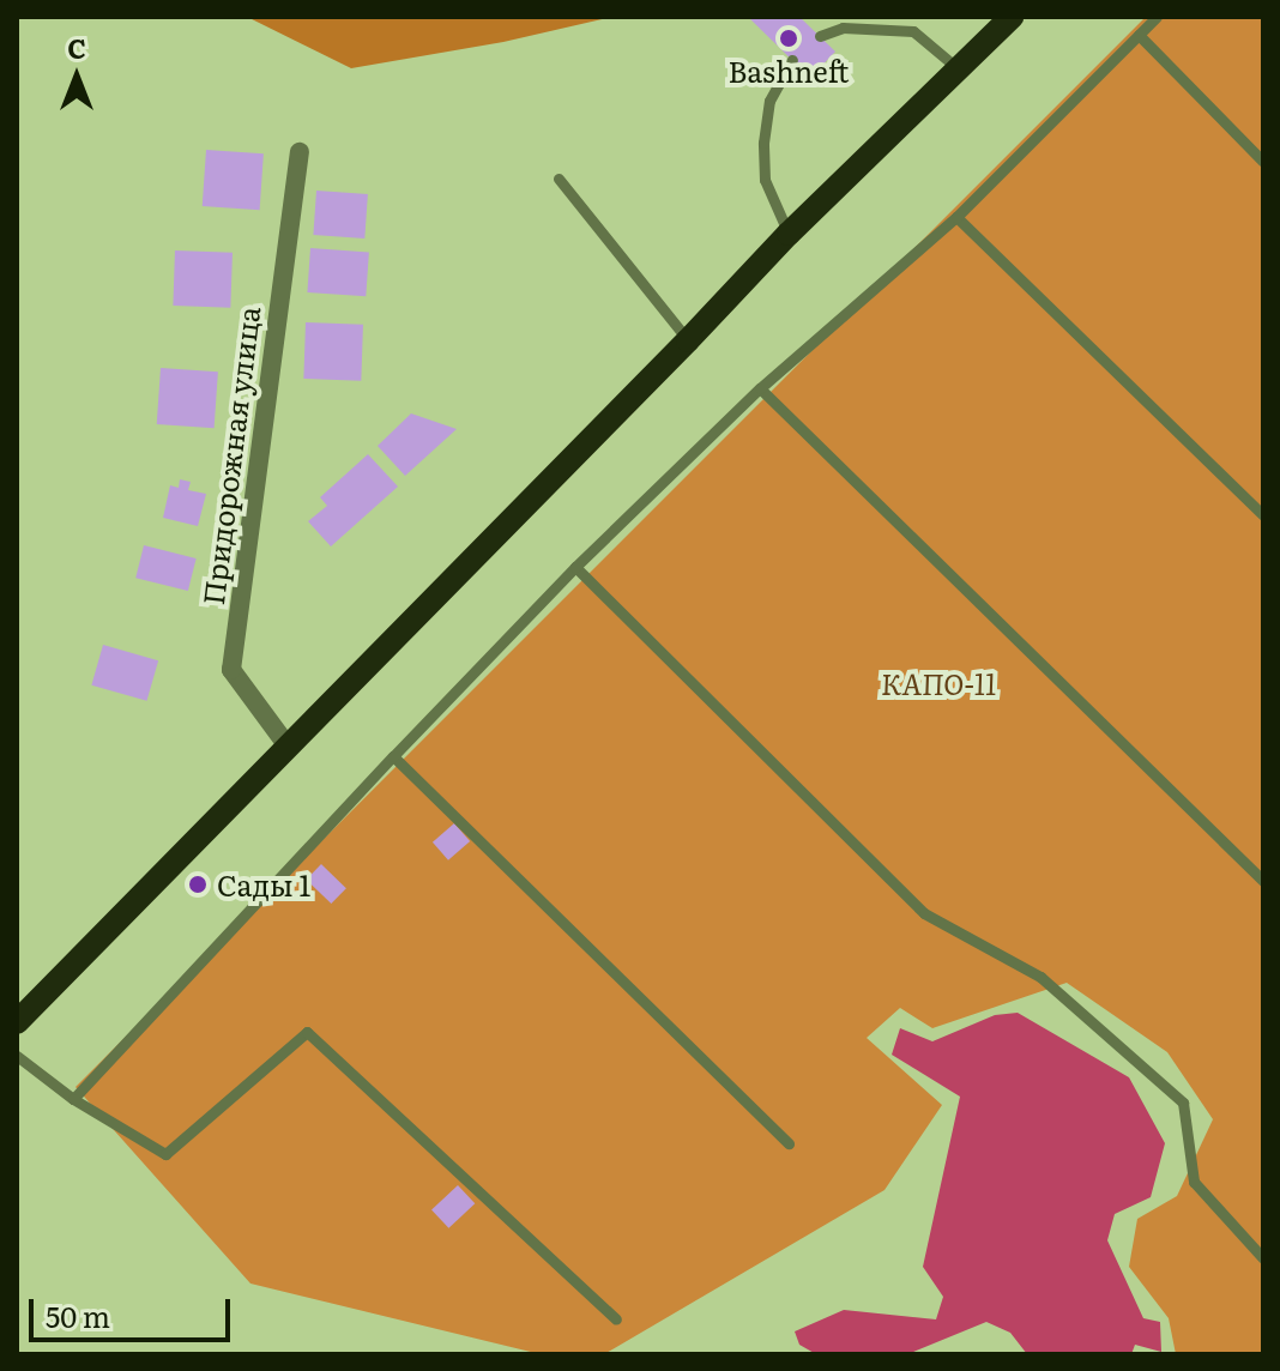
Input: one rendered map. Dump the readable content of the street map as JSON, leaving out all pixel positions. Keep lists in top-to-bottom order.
{
  "streets": {
    "street": ["Придорожная улица"]
  },
  "parks": ["КАПО-11"],
  "places": ["Bashneft", "Сады 1"],
  "scale_bar": "50 m",
  "north": "top"
}
